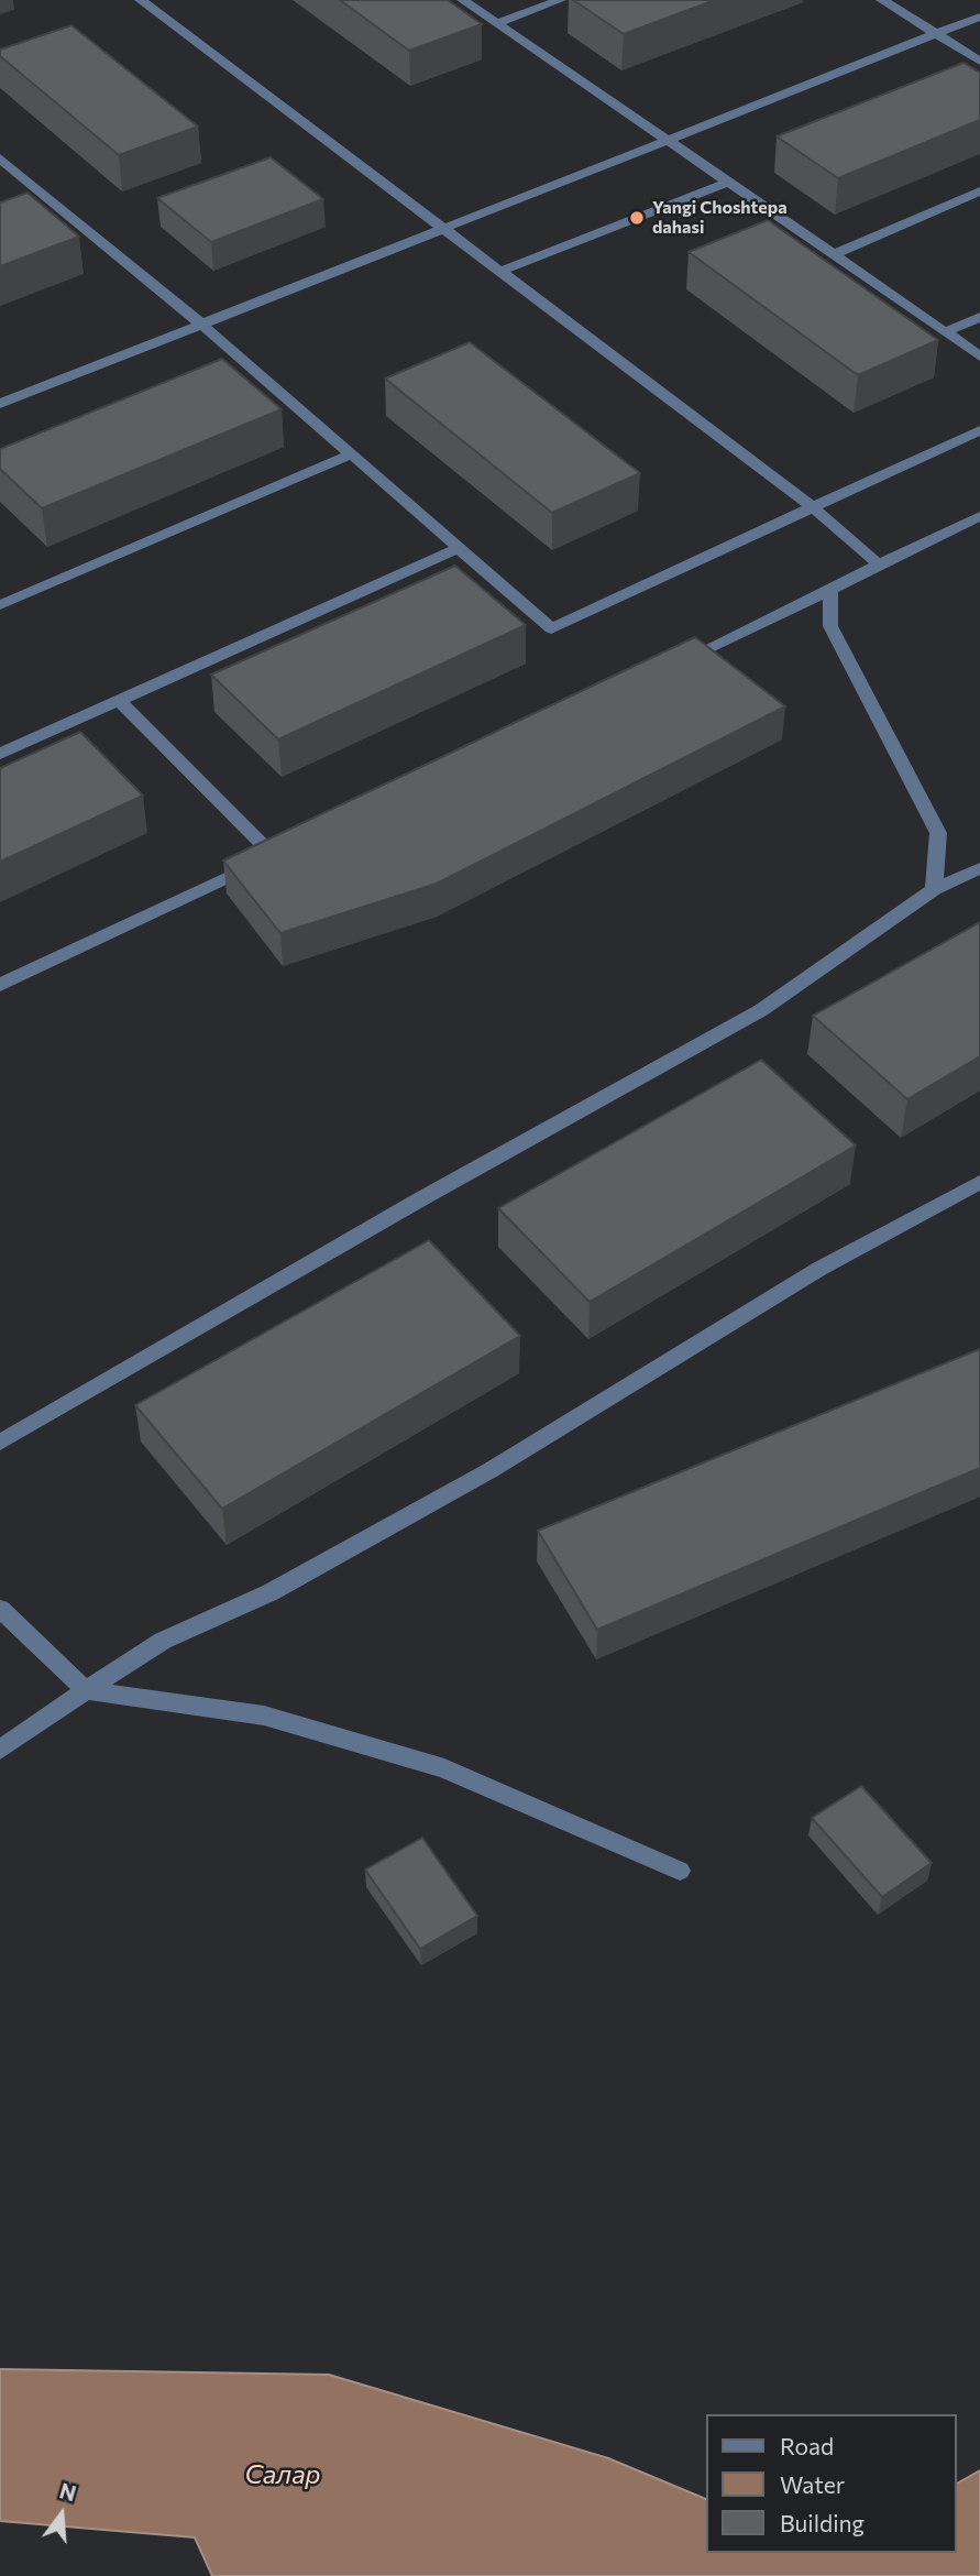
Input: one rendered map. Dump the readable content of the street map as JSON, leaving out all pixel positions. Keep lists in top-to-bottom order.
{
  "water": ["Салар"],
  "places": ["Yangi Choshtepa dahasi"],
  "legend": ["Road", "Water", "Building"],
  "north": "top"
}
